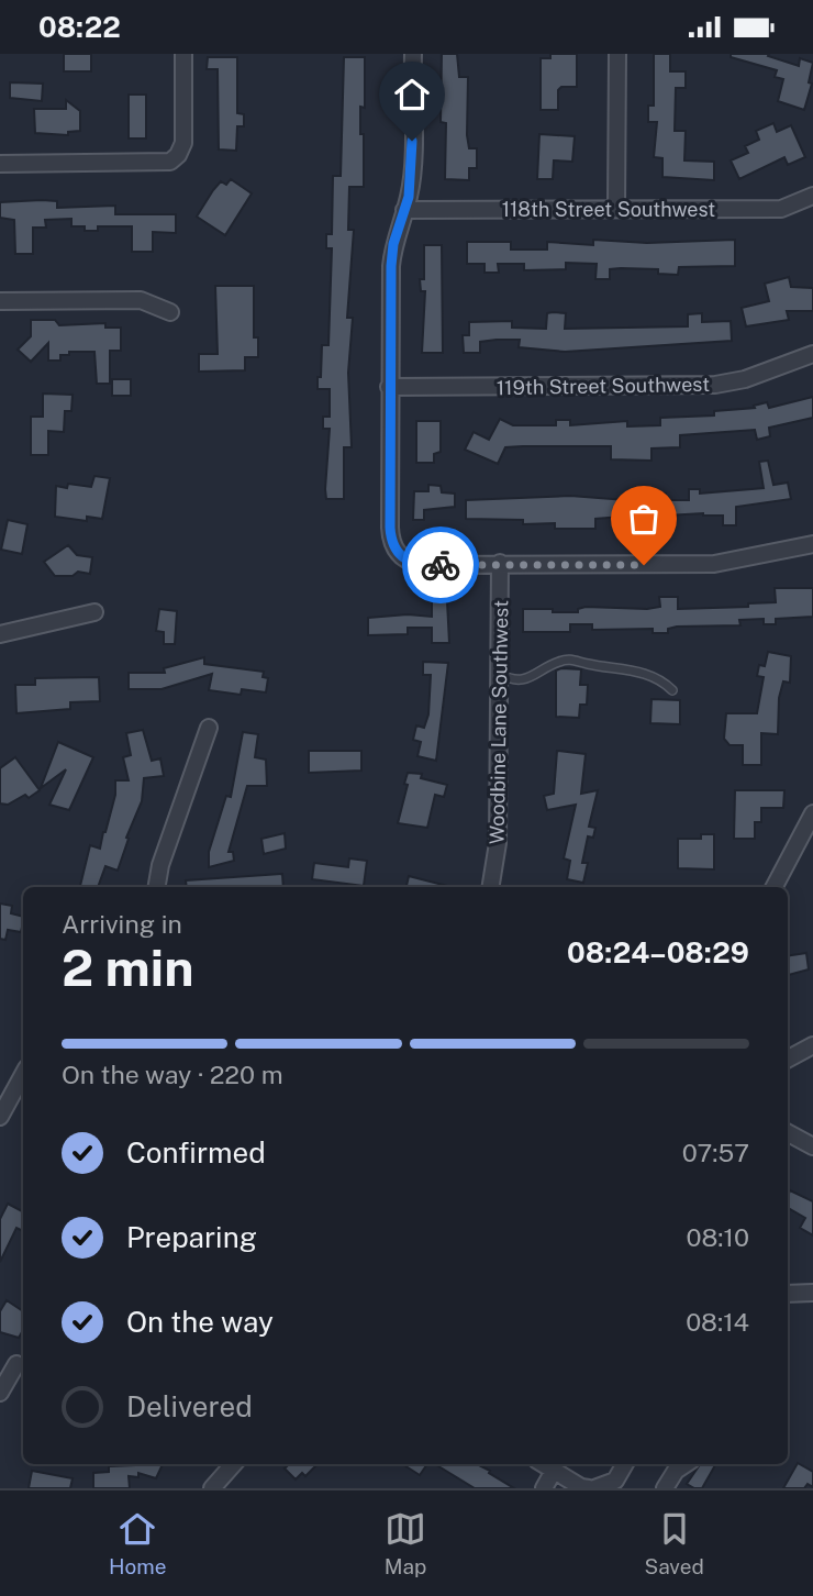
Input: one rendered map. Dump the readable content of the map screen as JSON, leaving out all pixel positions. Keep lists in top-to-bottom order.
{
  "streets": {
    "street": ["118th Street Southwest", "119th Street Southwest", "Woodbine Lane Southwest"]
  },
  "page": {
    "status": "08:22",
    "heading": ["2 min", "Arriving in", "08:24–08:29"],
    "bar": "On the way · 220 m",
    "list": [
      ["Confirmed", "07:57"],
      ["Preparing", "08:10"],
      ["On the way", "08:14"],
      "Delivered"
    ],
    "tabs": ["Home", "Map", "Saved"]
  }
}
